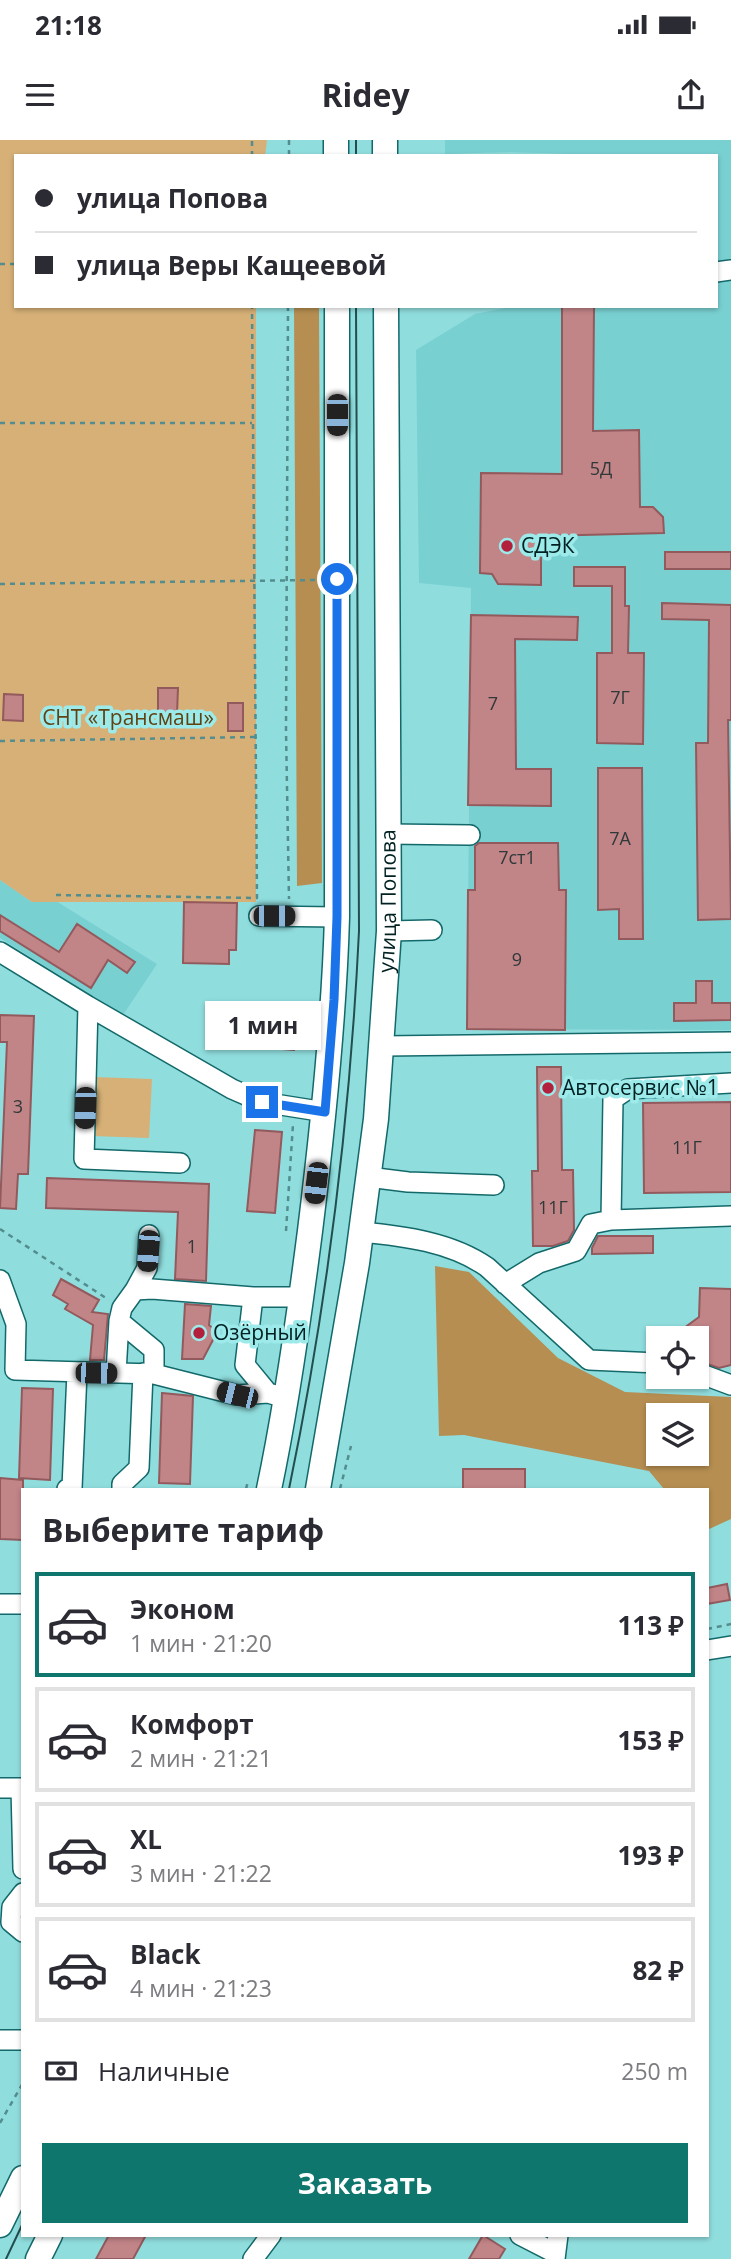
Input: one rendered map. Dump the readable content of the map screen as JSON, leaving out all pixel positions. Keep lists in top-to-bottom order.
{
  "streets": {
    "main road": ["улица Попова"]
  },
  "parks": ["СНТ «Трансмаш»"],
  "places": ["СДЭК", "Автосервис №1", "Озёрный"],
  "house_numbers": [
    "5Д",
    "7Г",
    "7",
    "7А",
    "7ст1",
    "9",
    "3",
    "11Г",
    "11Г",
    "1"
  ],
  "page": {
    "status": "21:18",
    "header": "Ridey",
    "banner": ["улица Попова", "улица Веры Кащеевой"],
    "bubble": "1 мин",
    "heading": "Выберите тариф",
    "list": [
      {
        "name": "Эконом",
        "note": "1 мин · 21:20",
        "value": "113 ₽"
      },
      {
        "name": "Комфорт",
        "note": "2 мин · 21:21",
        "value": "153 ₽"
      },
      {
        "name": "XL",
        "note": "3 мин · 21:22",
        "value": "193 ₽"
      },
      {
        "name": "Black",
        "note": "4 мин · 21:23",
        "value": "82 ₽"
      }
    ],
    "pay": ["Наличные", "250 m"],
    "buttons": "Заказать"
  }
}
